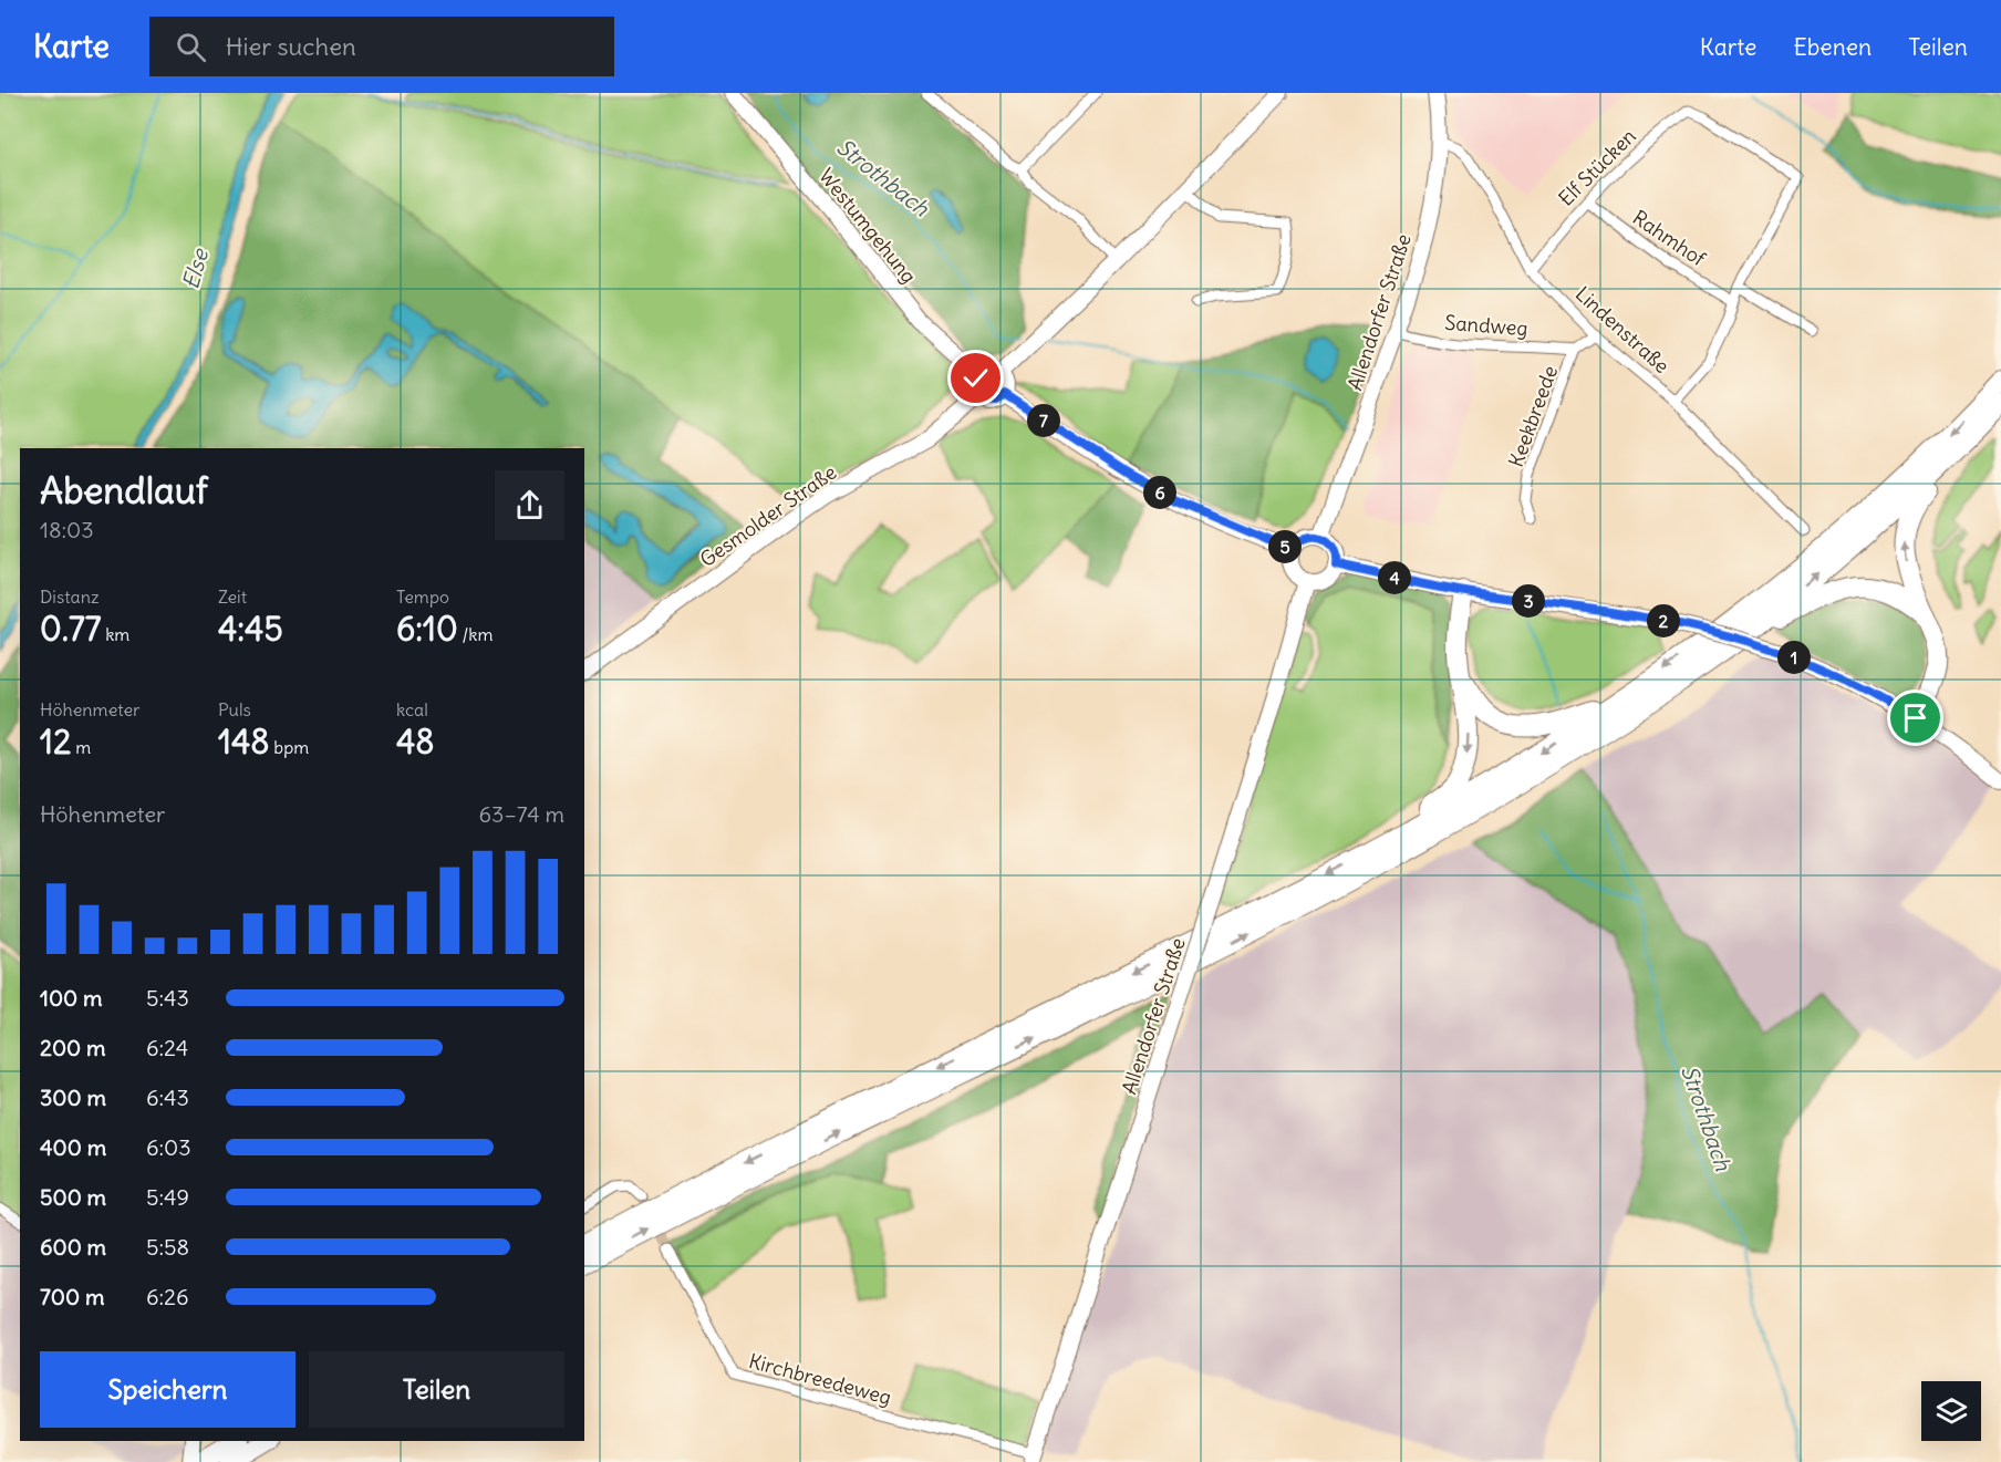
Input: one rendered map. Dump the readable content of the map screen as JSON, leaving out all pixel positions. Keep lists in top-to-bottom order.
{
  "streets": {
    "main road": ["Westumgehung", "Allendorfer Straße", "Gesmolder Straße"],
    "street": [
      "Elf Stücken",
      "Rahmhof",
      "Sandweg",
      "Lindenstraße",
      "Keekbreede",
      "Kirchbreedeweg"
    ]
  },
  "crossings": [
    ["Elf Stücken", "Rahmhof"],
    ["Elf Stücken", "Lindenstraße"],
    ["Westumgehung", "Gesmolder Straße"],
    ["Allendorfer Straße", "Sandweg"],
    ["Allendorfer Straße", "Lindenstraße"],
    ["Allendorfer Straße", "Kirchbreedeweg"],
    ["Sandweg", "Keekbreede"],
    ["Lindenstraße", "Keekbreede"]
  ],
  "water": ["Strothbach", "Else"],
  "page": {
    "header": "Karte",
    "search": "Hier suchen",
    "nav": ["Karte", "Ebenen", "Teilen"],
    "pins": [
      "7",
      "6",
      "5",
      "4",
      "3",
      "2",
      "1"
    ],
    "heading": ["Abendlauf", "18:03"],
    "stats": [
      ["Distanz", "0.77 km"],
      ["Zeit", "4:45"],
      ["Tempo", "6:10 /km"],
      ["Höhenmeter", "12 m"],
      ["Puls", "148 bpm"],
      ["kcal", "48"]
    ],
    "chart": ["Höhenmeter", "63–74 m"],
    "list": [
      {
        "name": "100 m",
        "note": "5:43"
      },
      {
        "name": "200 m",
        "note": "6:24"
      },
      {
        "name": "300 m",
        "note": "6:43"
      },
      {
        "name": "400 m",
        "note": "6:03"
      },
      {
        "name": "500 m",
        "note": "5:49"
      },
      {
        "name": "600 m",
        "note": "5:58"
      },
      {
        "name": "700 m",
        "note": "6:26"
      }
    ],
    "buttons": ["Speichern", "Teilen"]
  }
}
